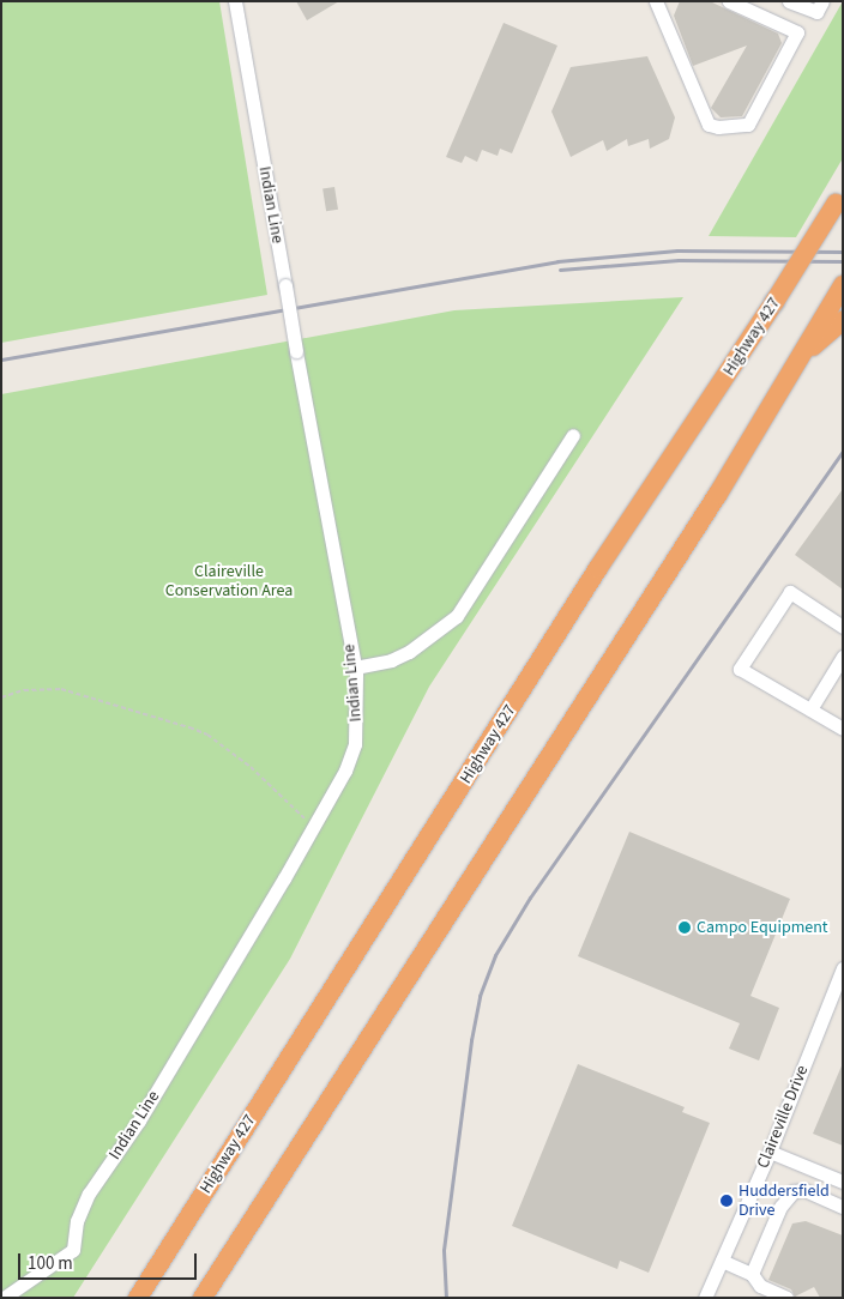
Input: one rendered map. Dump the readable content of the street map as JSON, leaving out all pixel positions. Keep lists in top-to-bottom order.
{
  "streets": {
    "highway": ["Highway 427"],
    "street": ["Indian Line", "Claireville Drive"]
  },
  "parks": ["Claireville Conservation Area"],
  "places": ["Campo Equipment", "Huddersfield Drive"],
  "scale_bar": "100 m"
}
